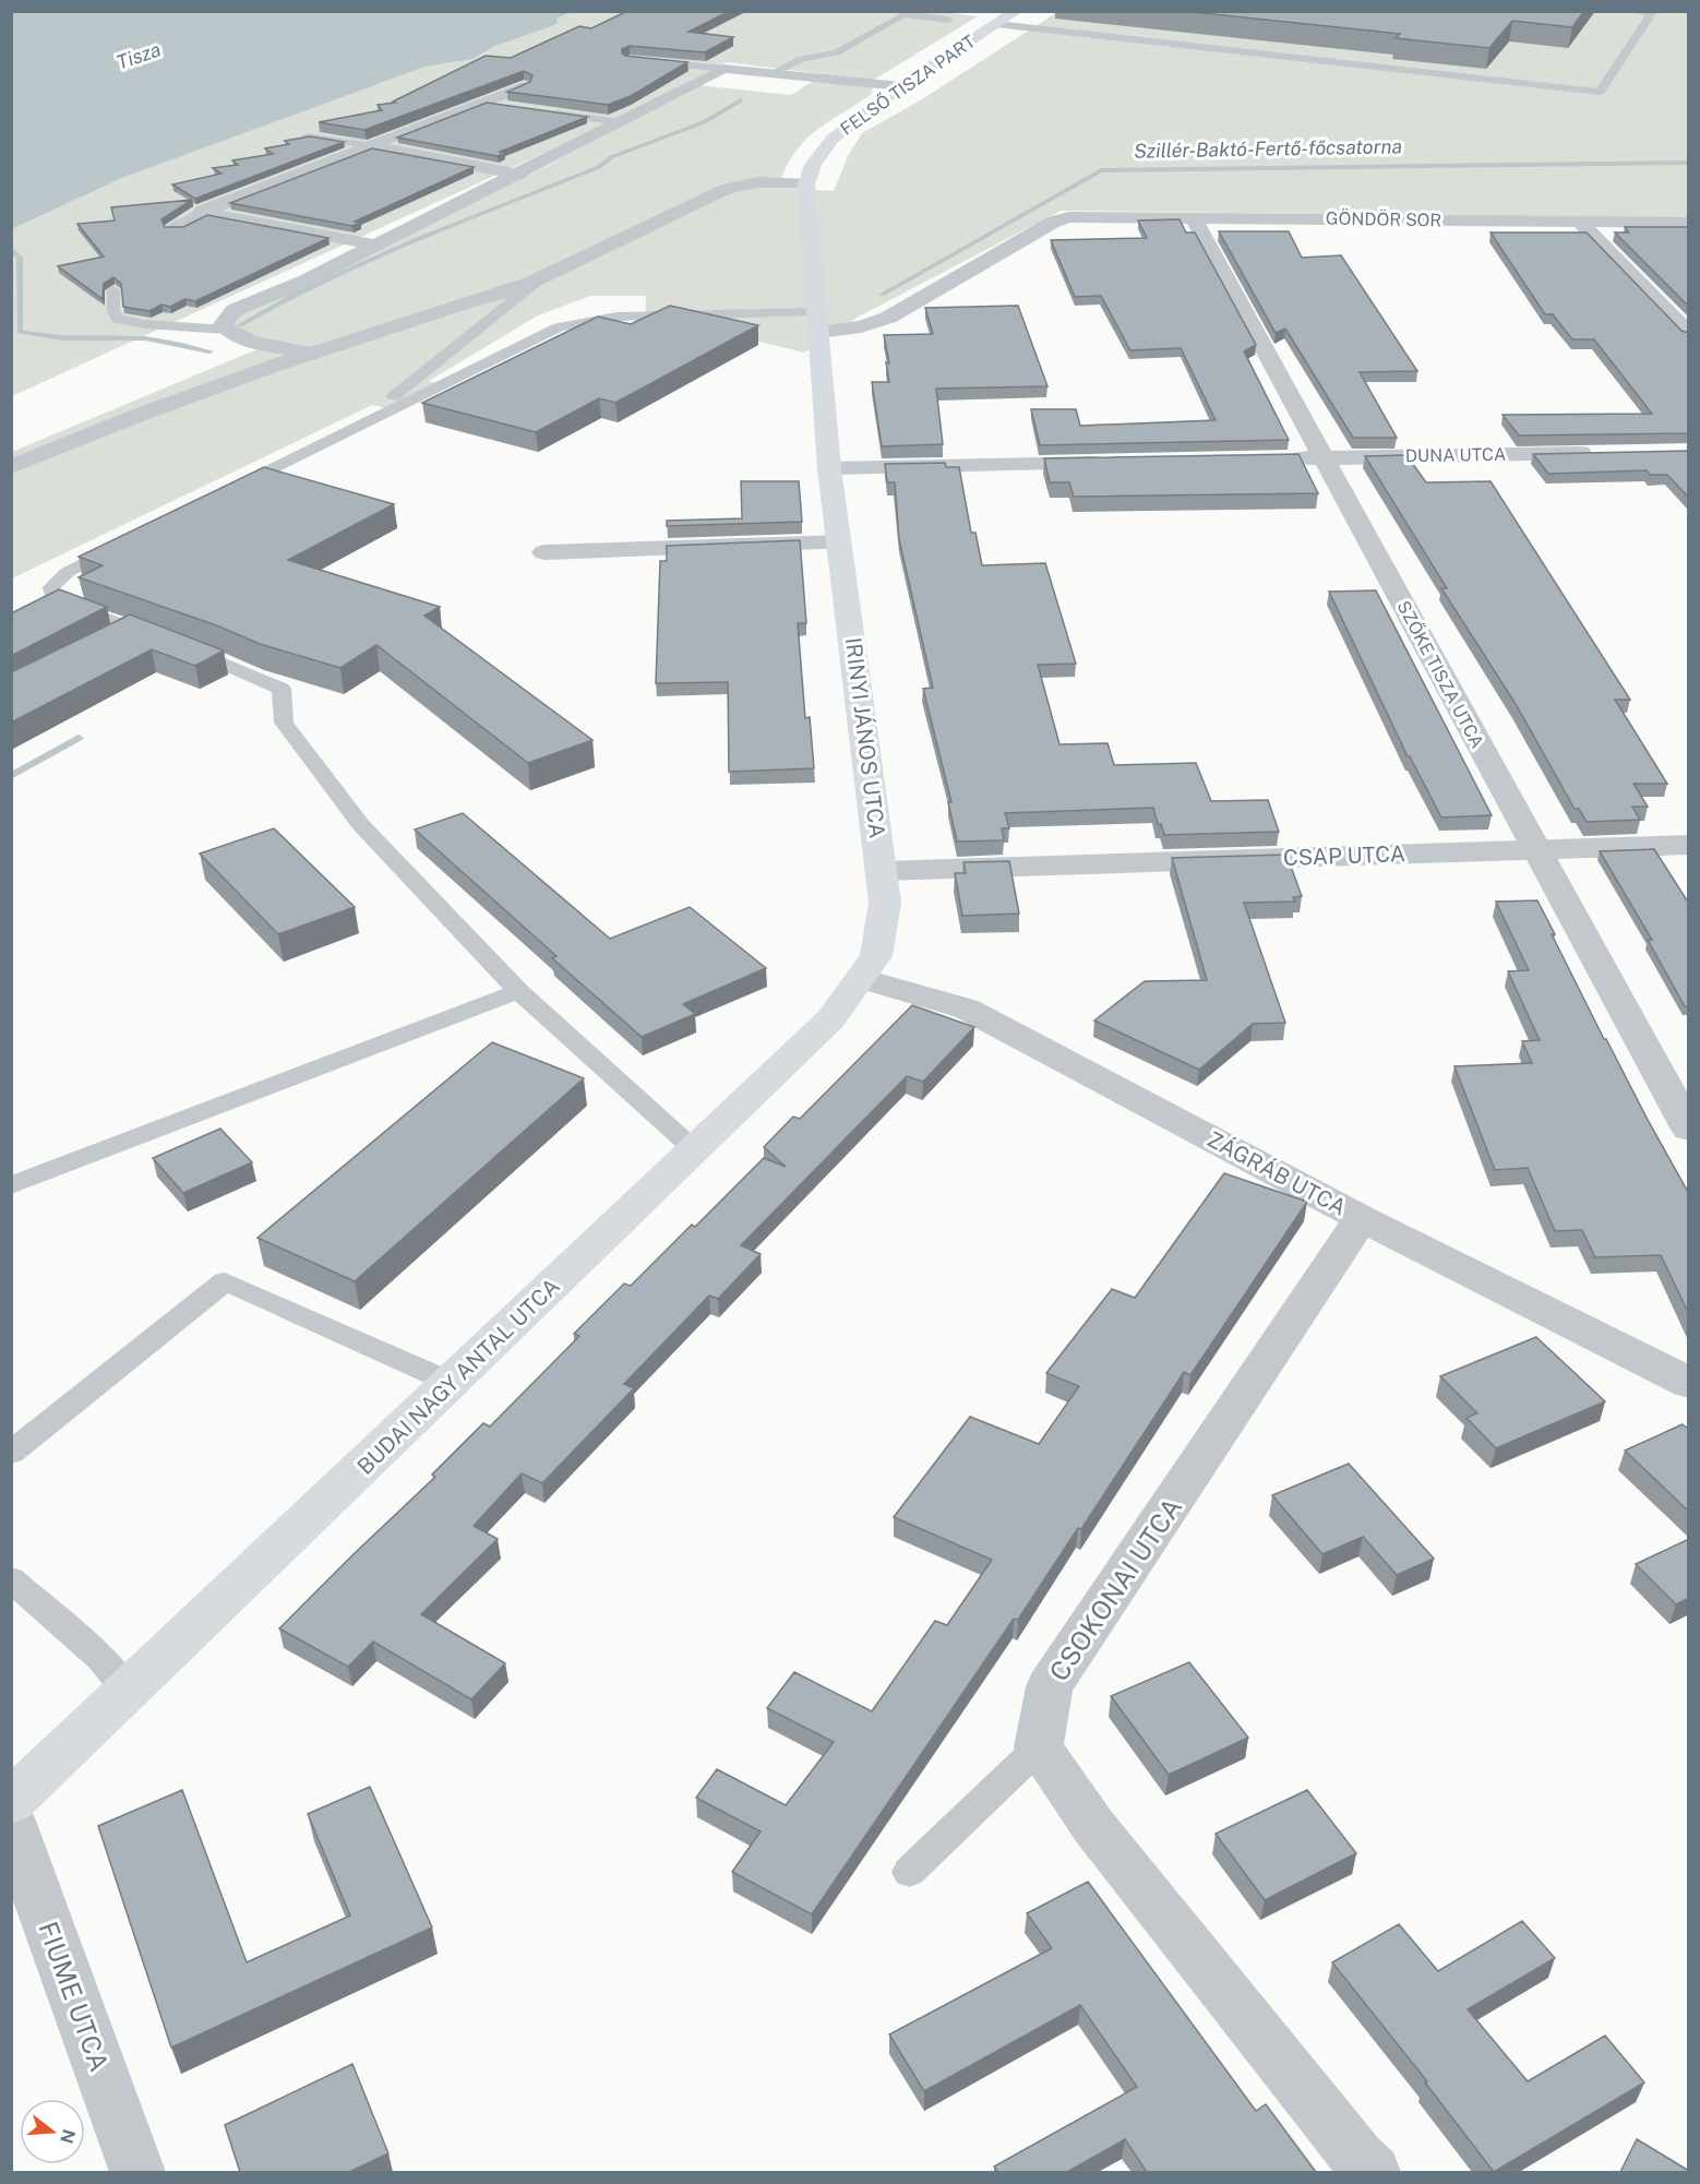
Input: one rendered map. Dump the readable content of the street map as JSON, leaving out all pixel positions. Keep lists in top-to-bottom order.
{
  "streets": {
    "main road": ["FELSŐ TISZA PART", "IRINYI JÁNOS UTCA", "BUDAI NAGY ANTAL UTCA"],
    "street": [
      "GÖNDÖR SOR",
      "DUNA UTCA",
      "SZŐKE TISZA UTCA",
      "CSAP UTCA",
      "ZÁGRÁB UTCA",
      "CSOKONAI UTCA",
      "FIUME UTCA"
    ]
  },
  "crossings": [
    ["FELSŐ TISZA PART", "GÖNDÖR SOR"],
    ["FELSŐ TISZA PART", "IRINYI JÁNOS UTCA"],
    ["GÖNDÖR SOR", "SZŐKE TISZA UTCA"],
    ["GÖNDÖR SOR", "IRINYI JÁNOS UTCA"],
    ["DUNA UTCA", "SZŐKE TISZA UTCA"],
    ["SZŐKE TISZA UTCA", "CSAP UTCA"],
    ["IRINYI JÁNOS UTCA", "CSAP UTCA"],
    ["IRINYI JÁNOS UTCA", "BUDAI NAGY ANTAL UTCA"],
    ["ZÁGRÁB UTCA", "BUDAI NAGY ANTAL UTCA"],
    ["ZÁGRÁB UTCA", "CSOKONAI UTCA"]
  ],
  "water": ["Tisza", "Szillér-Baktó-Fertő-főcsatorna"],
  "north": "right"
}
